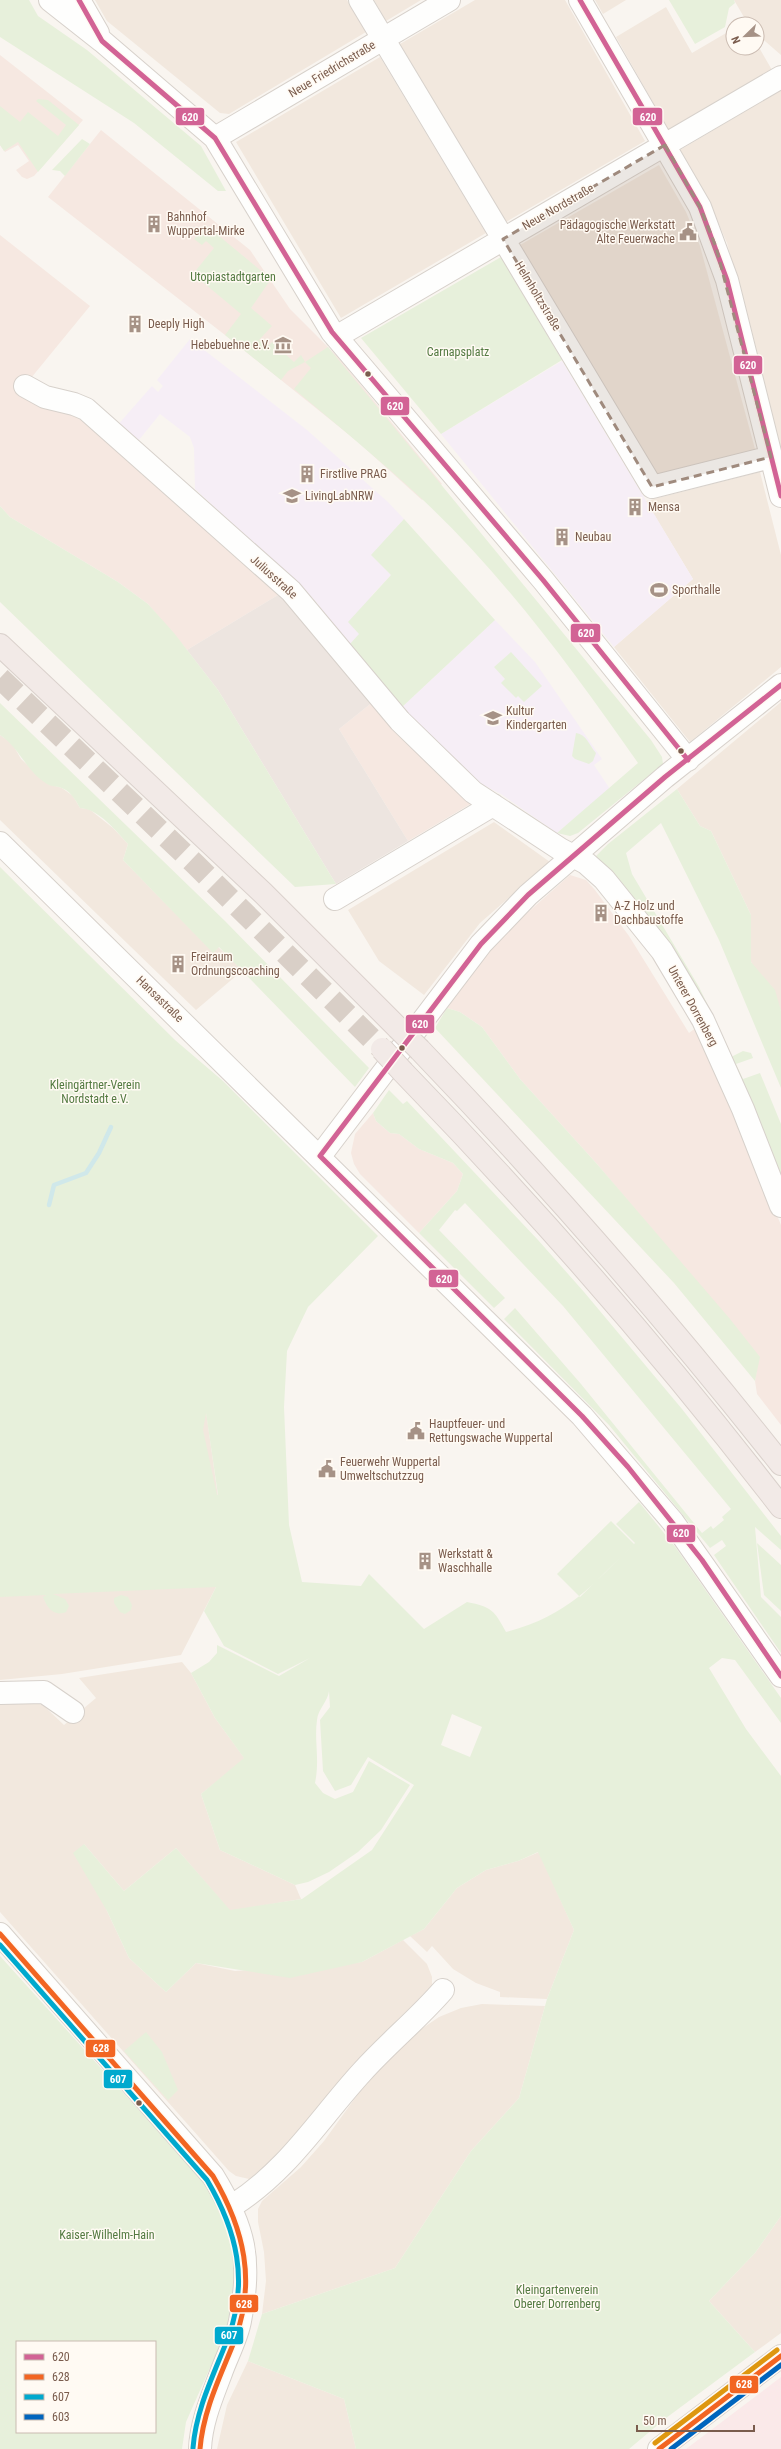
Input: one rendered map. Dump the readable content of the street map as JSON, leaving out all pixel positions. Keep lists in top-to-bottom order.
{
  "streets": {
    "street": [
      "Neue Friedrichstraße",
      "Neue Nordstraße",
      "Helmholtzstraße",
      "Juliusstraße",
      "Hansastraße",
      "Unterer Dorrenberg"
    ]
  },
  "crossings": [
    ["Neue Friedrichstraße", "Helmholtzstraße"],
    ["Neue Nordstraße", "Helmholtzstraße"],
    ["Juliusstraße", "Unterer Dorrenberg"]
  ],
  "parks": [
    "Utopiastadtgarten",
    "Carnapsplatz",
    "Kleingärtner-Verein Nordstadt e.V.",
    "Kaiser-Wilhelm-Hain",
    "Kleingartenverein Oberer Dorrenberg"
  ],
  "places": {
    "building": [
      "Bahnhof Wuppertal-Mirke",
      "Deeply High",
      "Firstlive PRAG",
      "Mensa",
      "Neubau",
      "A-Z Holz und Dachbaustoffe",
      "Freiraum Ordnungscoaching",
      "Werkstatt & Waschhalle"
    ],
    "public building": ["Pädagogische Werkstatt Alte Feuerwache", "Hauptfeuer- und Rettungswache Wuppertal", "Feuerwehr Wuppertal Umweltschutzzug"],
    "museum": ["Hebebuehne e.V."],
    "school or university": ["LivingLabNRW", "Kultur Kindergarten"],
    "sports": ["Sporthalle"]
  },
  "lines": [
    "transit line 620",
    "transit line 628",
    "transit line 607",
    "transit line 603"
  ],
  "legend": [
    "620",
    "628",
    "607",
    "603"
  ],
  "scale_bar": "50 m",
  "north": "bottom left"
}
